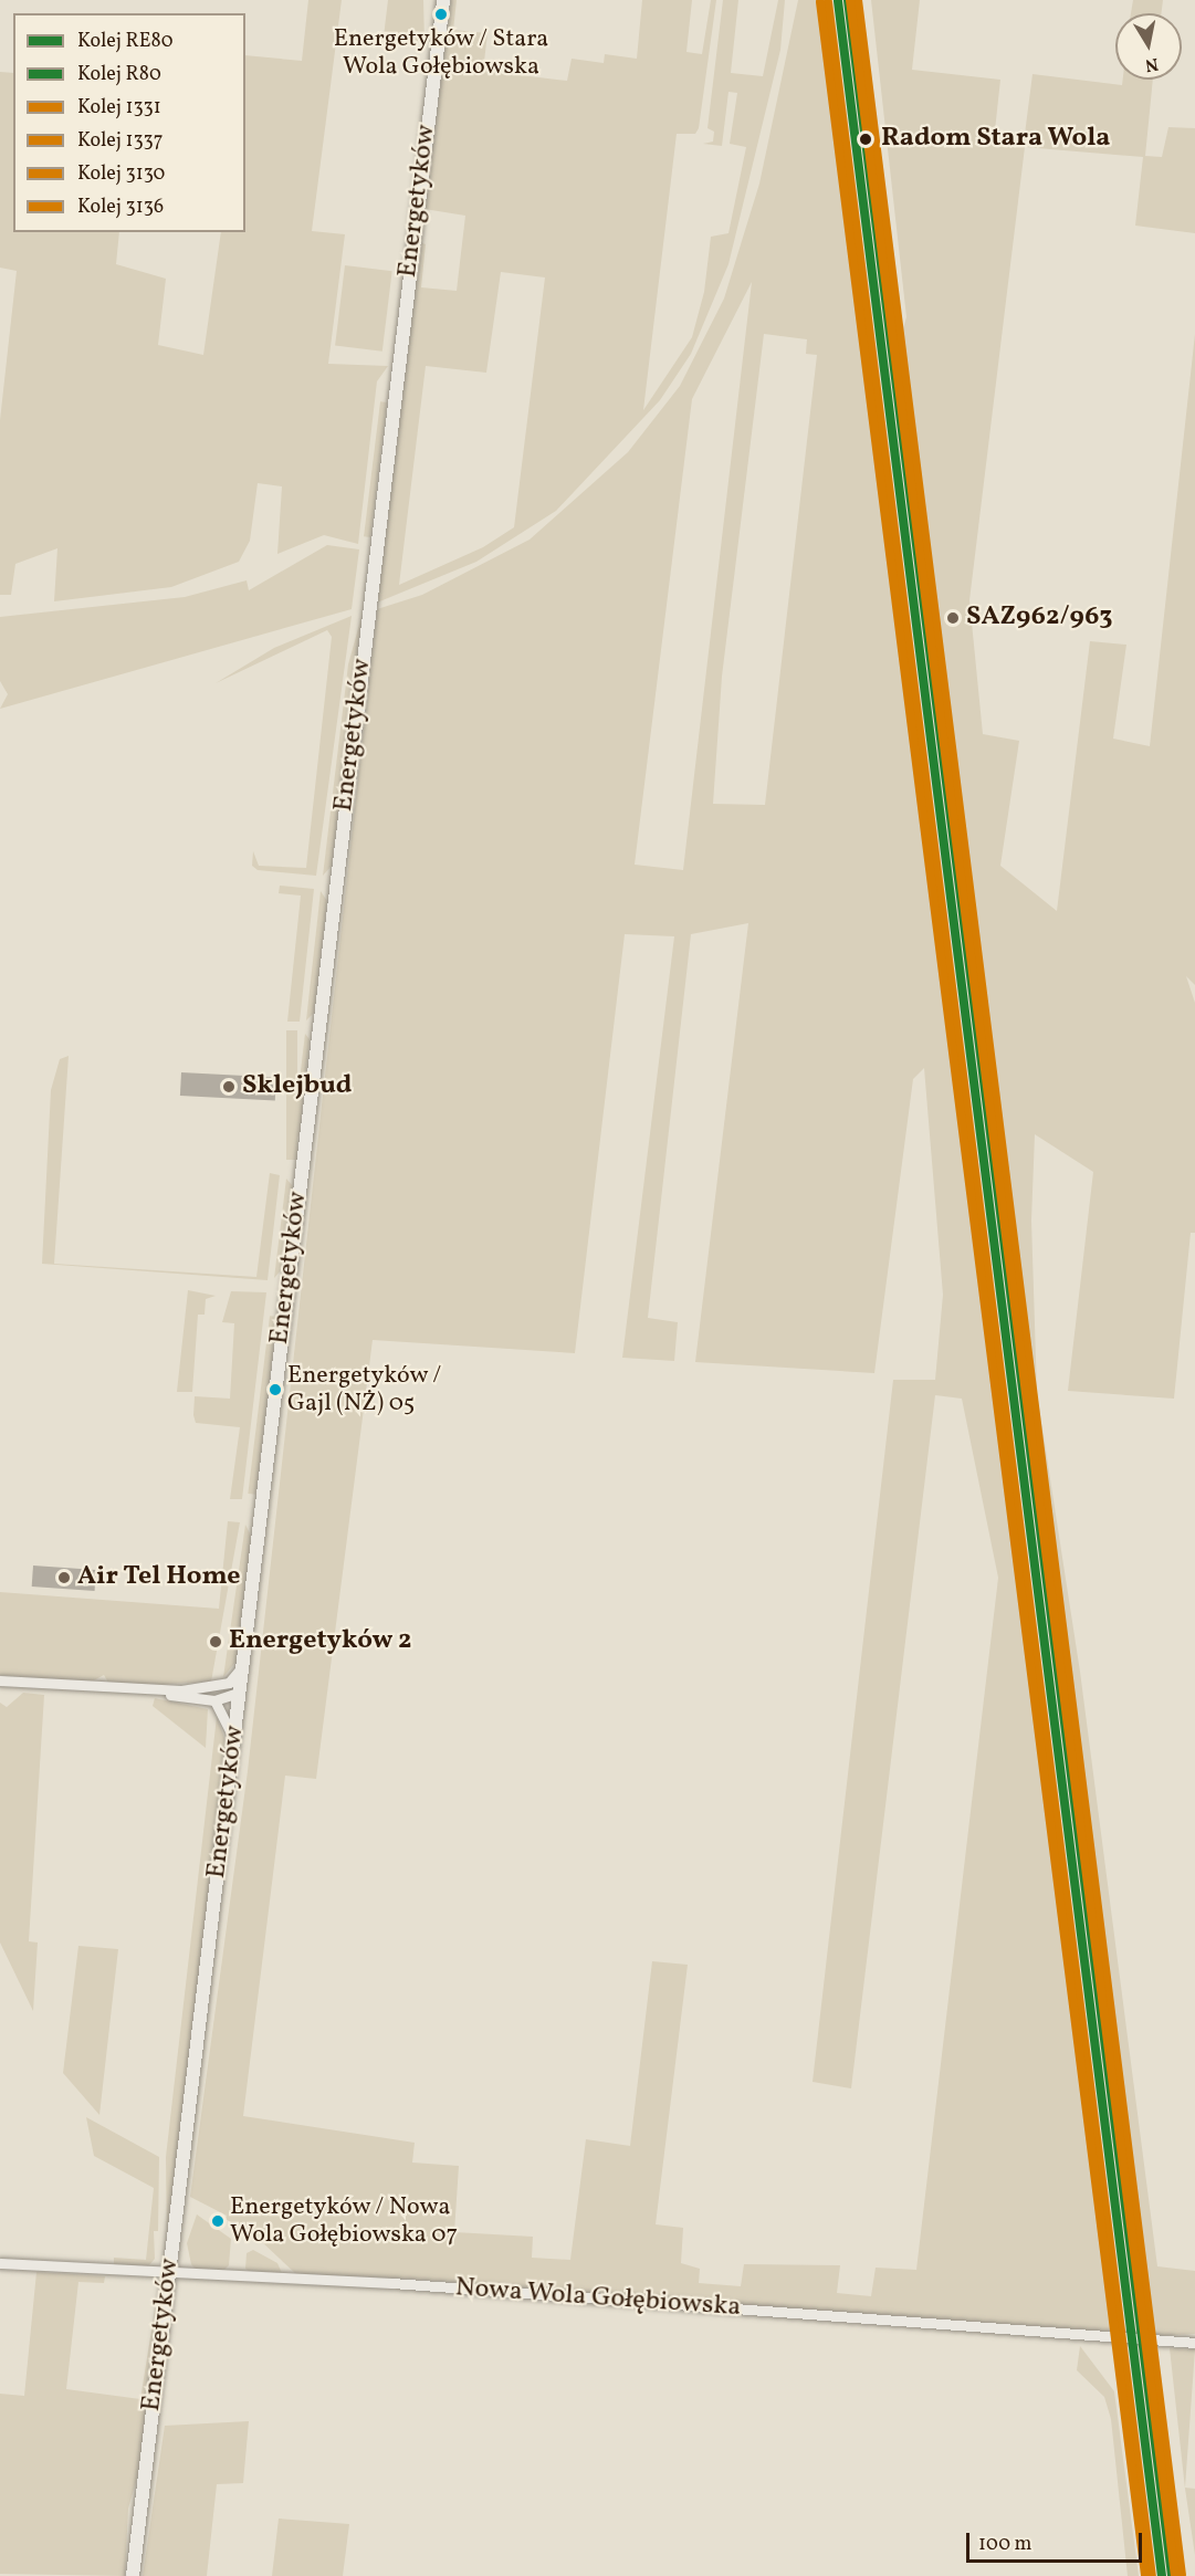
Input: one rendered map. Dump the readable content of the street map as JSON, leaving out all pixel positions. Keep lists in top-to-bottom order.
{
  "streets": {
    "main road": ["Energetyków"],
    "street": ["Nowa Wola Gołębiowska"]
  },
  "crossings": [
    ["Energetyków", "Nowa Wola Gołębiowska"]
  ],
  "places": [
    "Energetyków / Stara Wola Gołębiowska",
    "Radom Stara Wola",
    "SAZ962/963",
    "Sklejbud",
    "Energetyków / Gajl (NŻ) 05",
    "Air Tel Home",
    "Energetyków 2",
    "Energetyków / Nowa Wola Gołębiowska 07"
  ],
  "lines": [
    "rail line RE80",
    "rail line 1331",
    "rail line 3130",
    "rail line R80",
    "rail line 1337",
    "rail line 3136"
  ],
  "legend": [
    "Kolej RE80",
    "Kolej R80",
    "Kolej 1331",
    "Kolej 1337",
    "Kolej 3130",
    "Kolej 3136"
  ],
  "scale_bar": "100 m",
  "north": "bottom"
}
